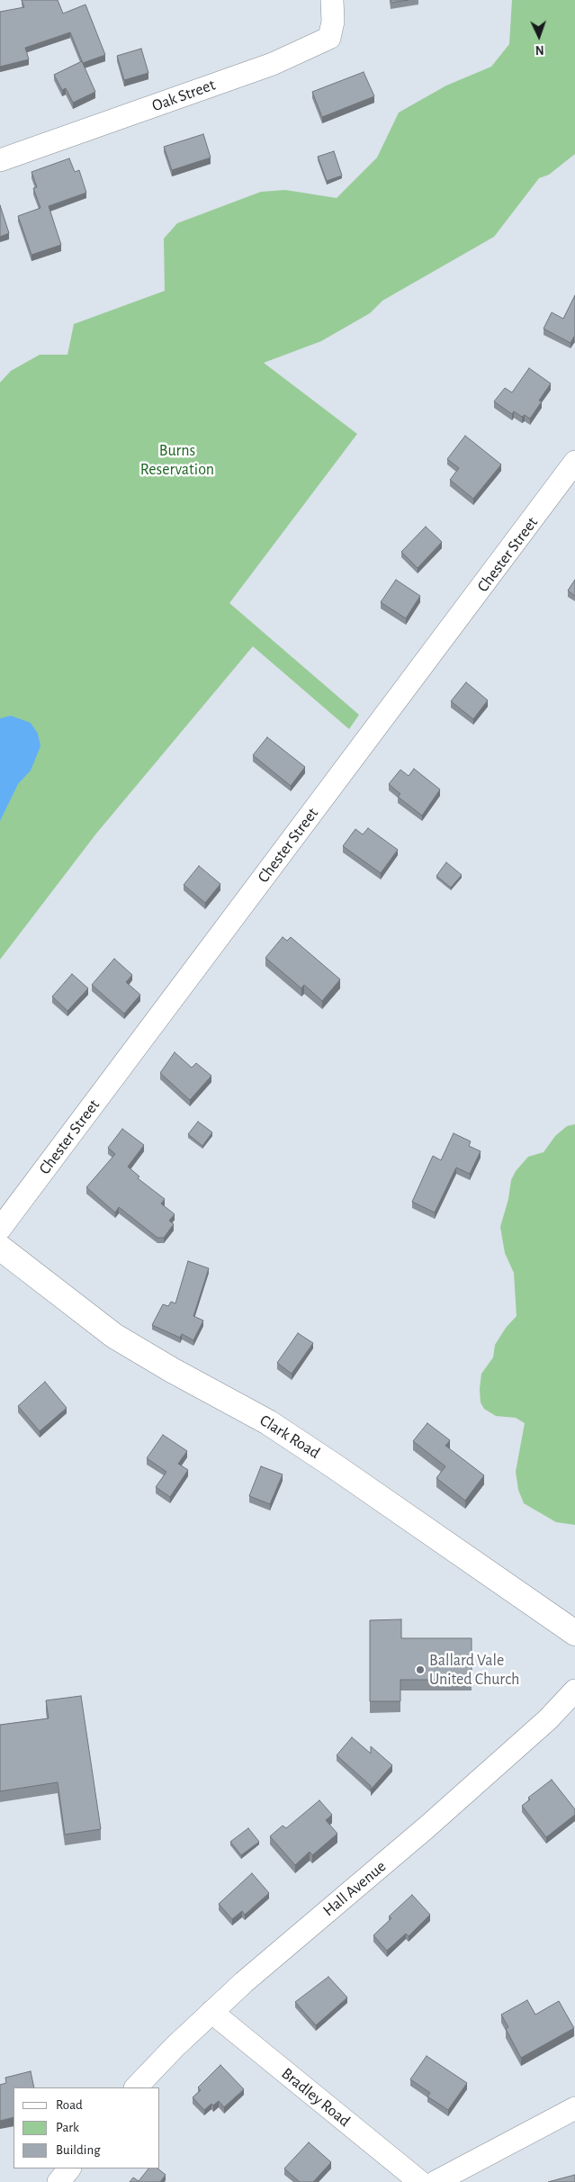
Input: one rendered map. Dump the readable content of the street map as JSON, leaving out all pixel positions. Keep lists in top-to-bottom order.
{
  "streets": {
    "main road": ["Clark Road"],
    "street": [
      "Oak Street",
      "Chester Street",
      "Hall Avenue",
      "Bradley Road"
    ]
  },
  "crossings": [
    ["Hall Avenue", "Bradley Road"]
  ],
  "parks": ["Burns Reservation"],
  "places": ["Ballard Vale United Church"],
  "legend": ["Road", "Park", "Building"],
  "north": "bottom"
}
